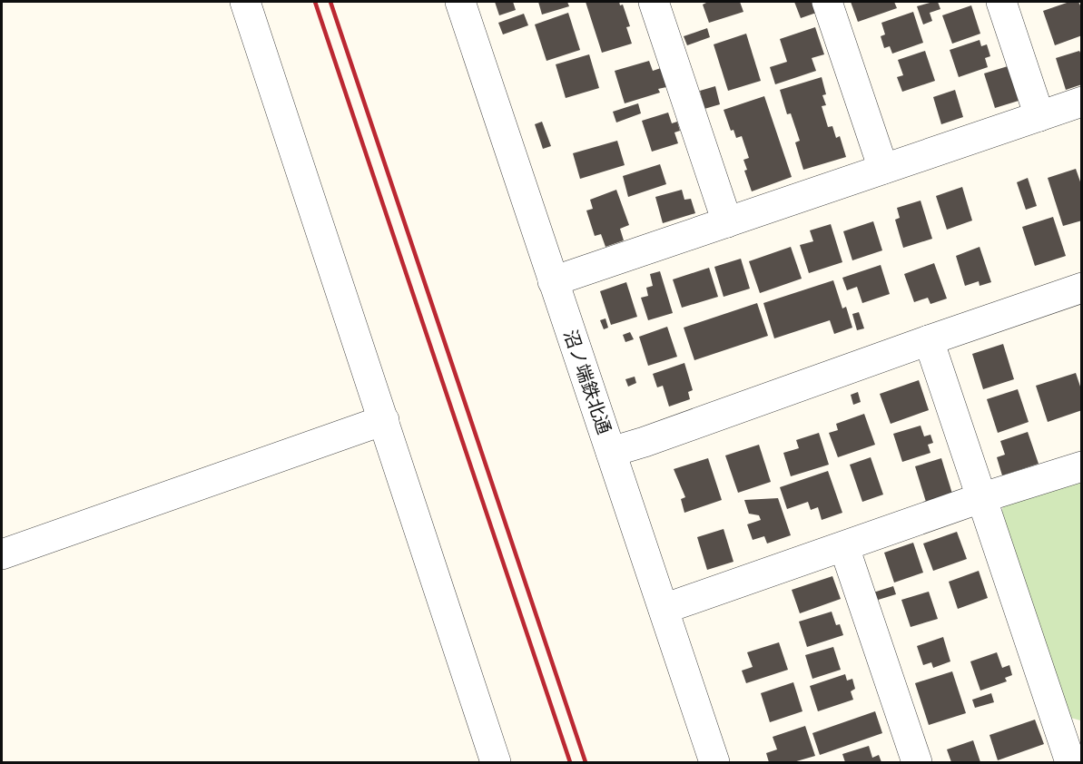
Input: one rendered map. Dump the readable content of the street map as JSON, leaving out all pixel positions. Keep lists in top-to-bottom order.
{
  "streets": {
    "street": ["沼ノ端鉄北通"]
  }
}
